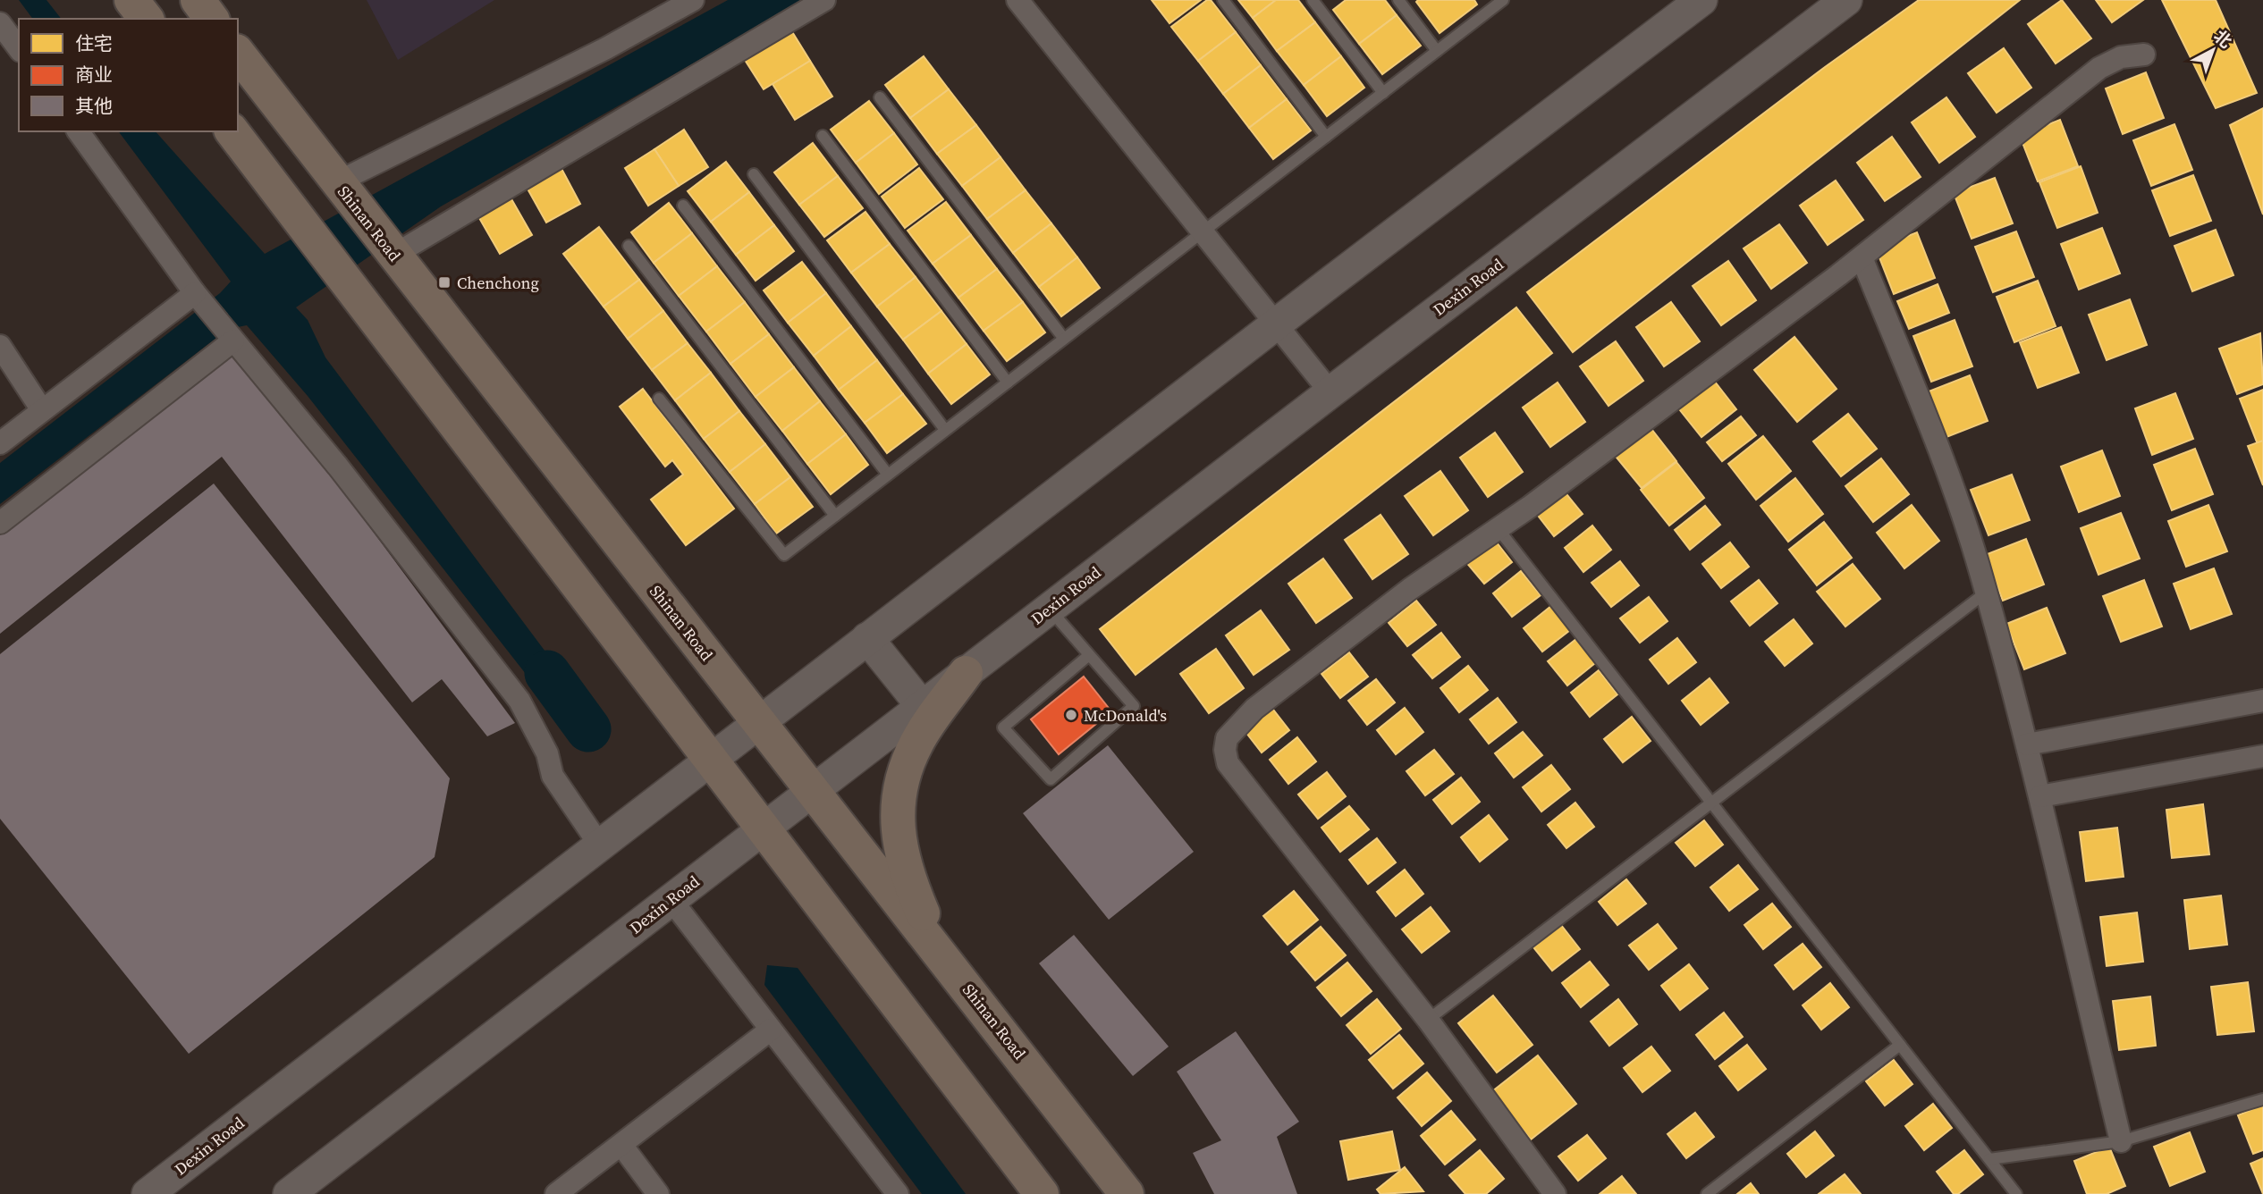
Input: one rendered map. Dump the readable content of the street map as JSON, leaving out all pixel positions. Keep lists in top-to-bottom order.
{
  "streets": {
    "highway": ["Shinan Road"],
    "main road": ["Dexin Road"]
  },
  "crossings": [
    ["Shinan Road", "Dexin Road"]
  ],
  "places": {
    "transit": ["Chenchong"],
    "other": ["McDonald's"]
  },
  "legend": ["住宅", "商业", "其他"],
  "north": "top right"
}
